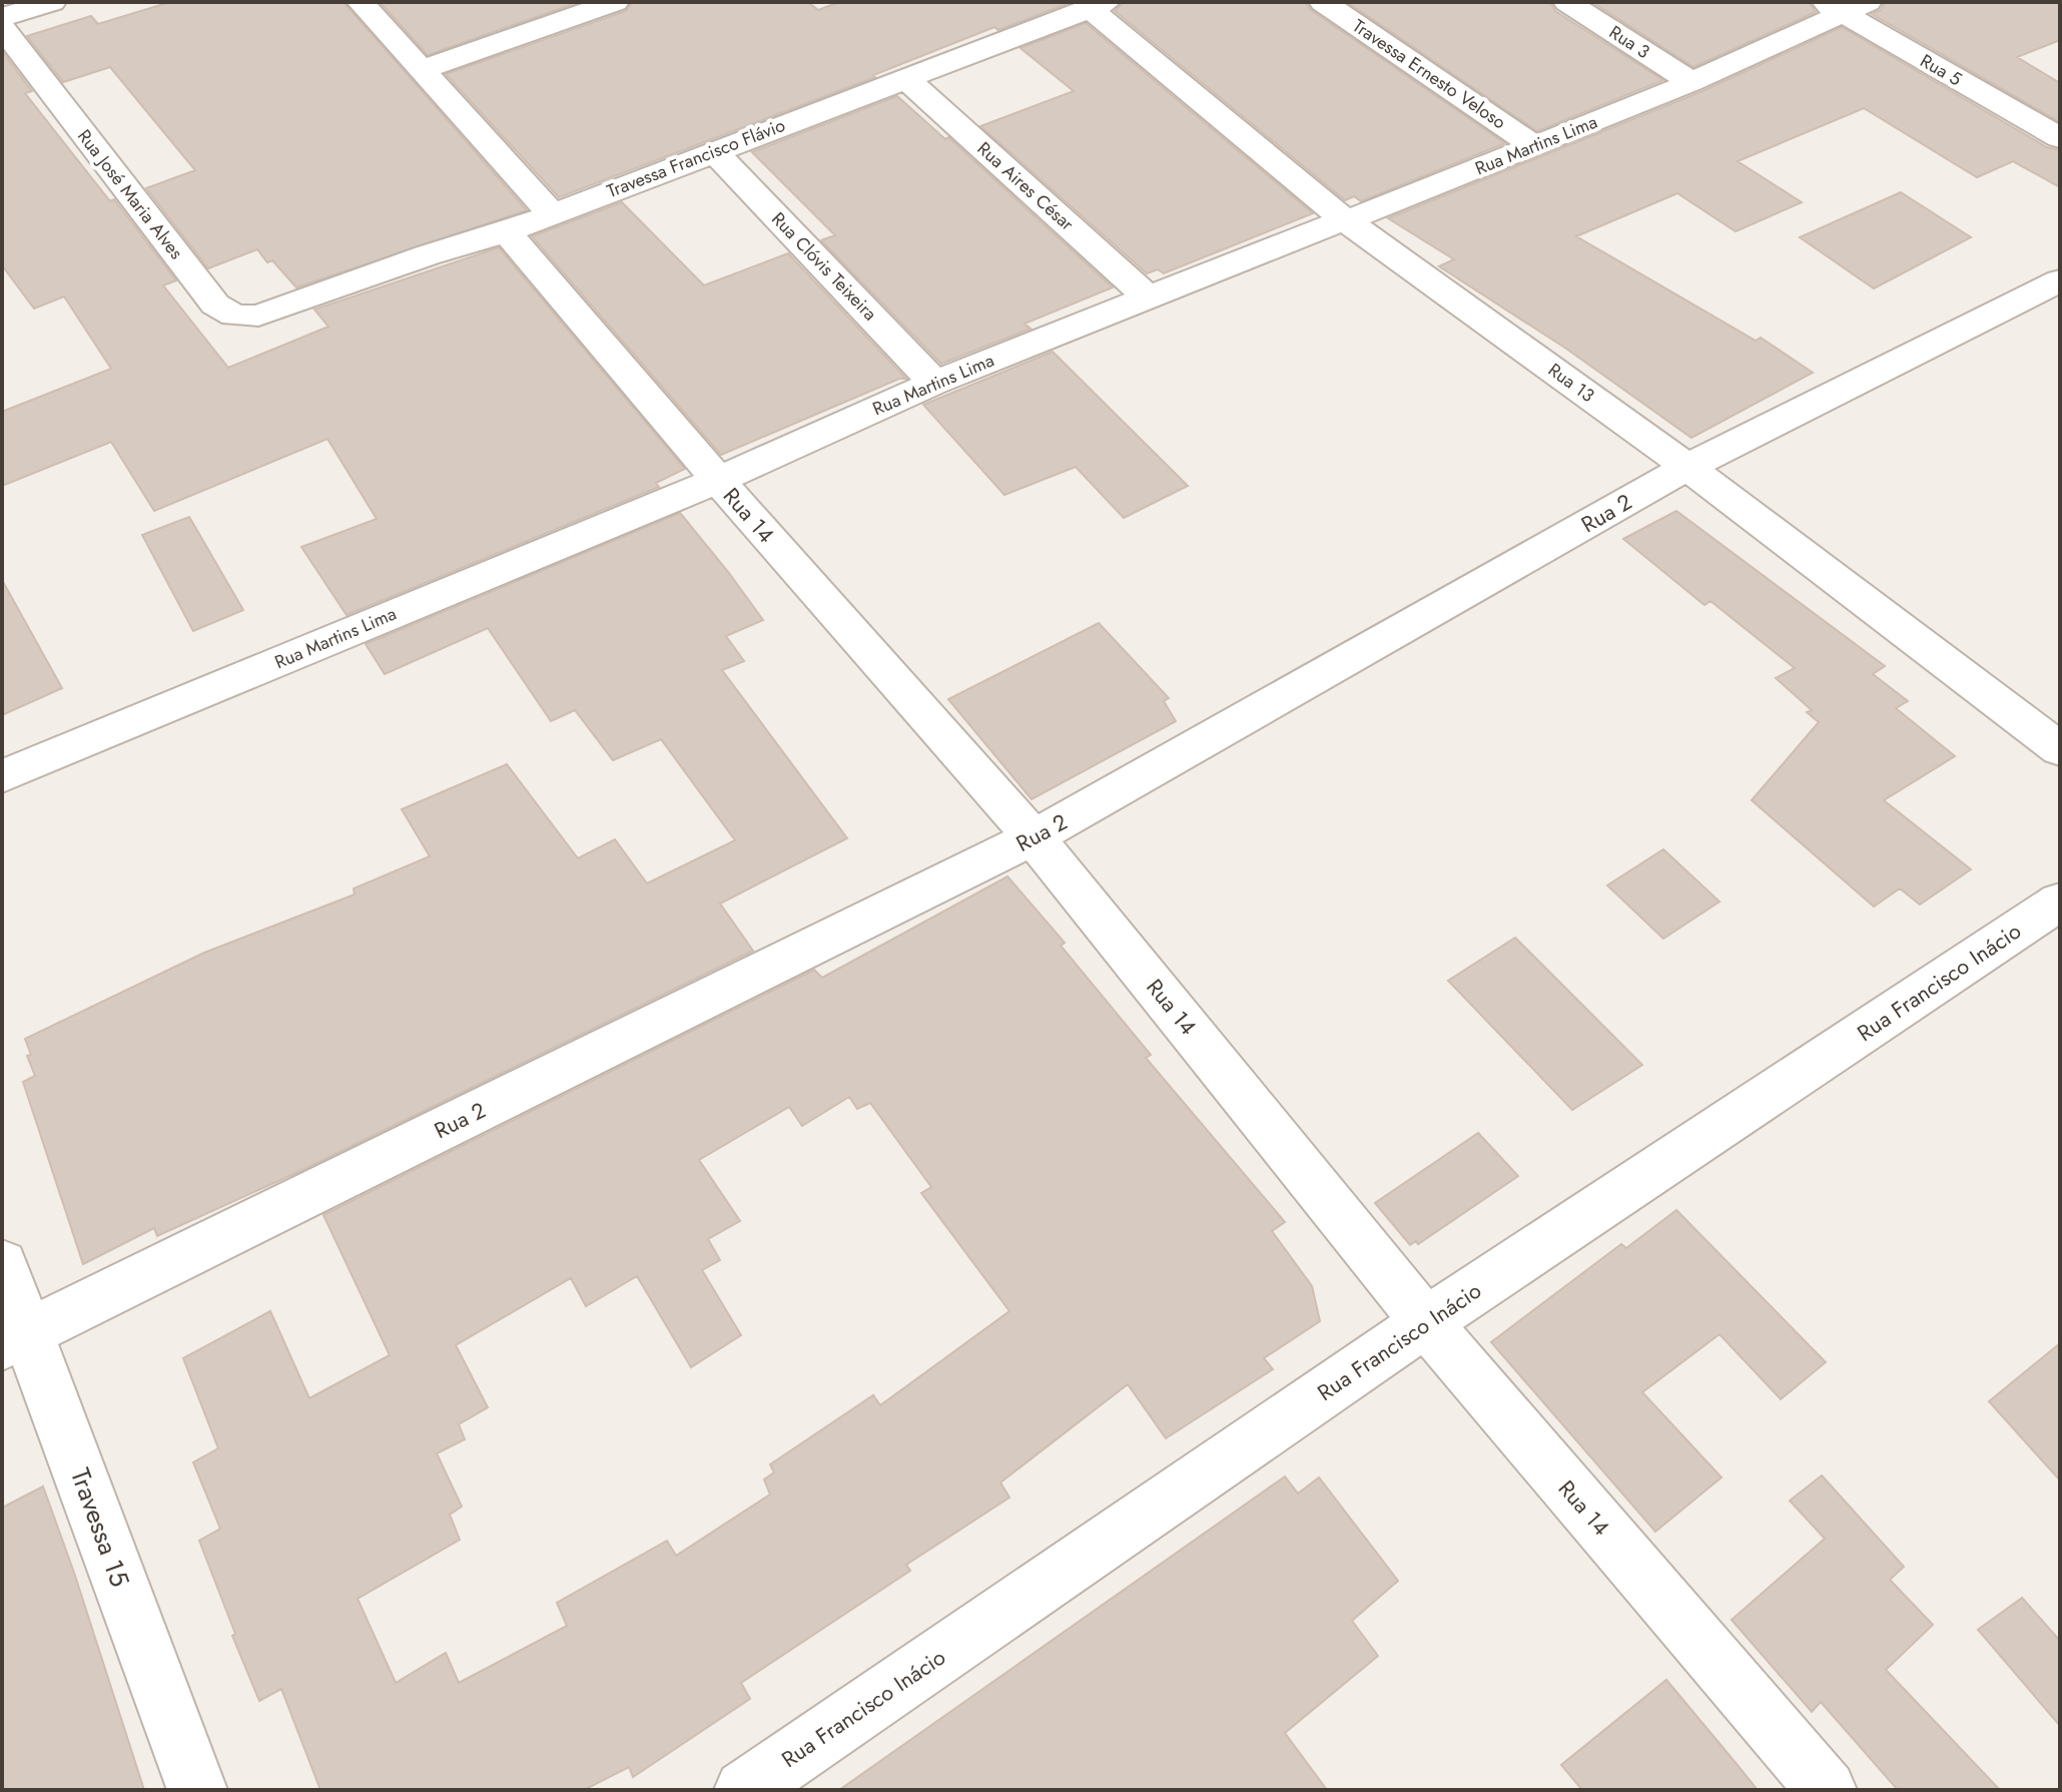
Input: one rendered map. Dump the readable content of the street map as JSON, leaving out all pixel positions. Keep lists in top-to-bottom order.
{
  "streets": {
    "street": [
      "Rua 3",
      "Rua 5",
      "Travessa Ernesto Veloso",
      "Rua Martins Lima",
      "Travessa Francisco Flávio",
      "Rua Aires César",
      "Rua José Maria Alves",
      "Rua Clóvis Teixeira",
      "Rua 13",
      "Rua 2",
      "Rua 14",
      "Rua Francisco Inácio",
      "Travessa 15"
    ]
  },
  "crossings": [
    ["Rua 3", "Rua Martins Lima"],
    ["Rua 5", "Rua Martins Lima"],
    ["Travessa Ernesto Veloso", "Rua Martins Lima"],
    ["Rua Martins Lima", "Rua Aires César"],
    ["Rua Martins Lima", "Rua Clóvis Teixeira"],
    ["Rua Martins Lima", "Rua 13"],
    ["Rua Martins Lima", "Rua 14"],
    ["Travessa Francisco Flávio", "Rua Aires César"],
    ["Travessa Francisco Flávio", "Rua José Maria Alves"],
    ["Travessa Francisco Flávio", "Rua Clóvis Teixeira"],
    ["Travessa Francisco Flávio", "Rua 13"],
    ["Travessa Francisco Flávio", "Rua 14"],
    ["Rua 13", "Rua 2"],
    ["Rua 2", "Rua 14"],
    ["Rua 2", "Travessa 15"],
    ["Rua 14", "Rua Francisco Inácio"]
  ]
}
